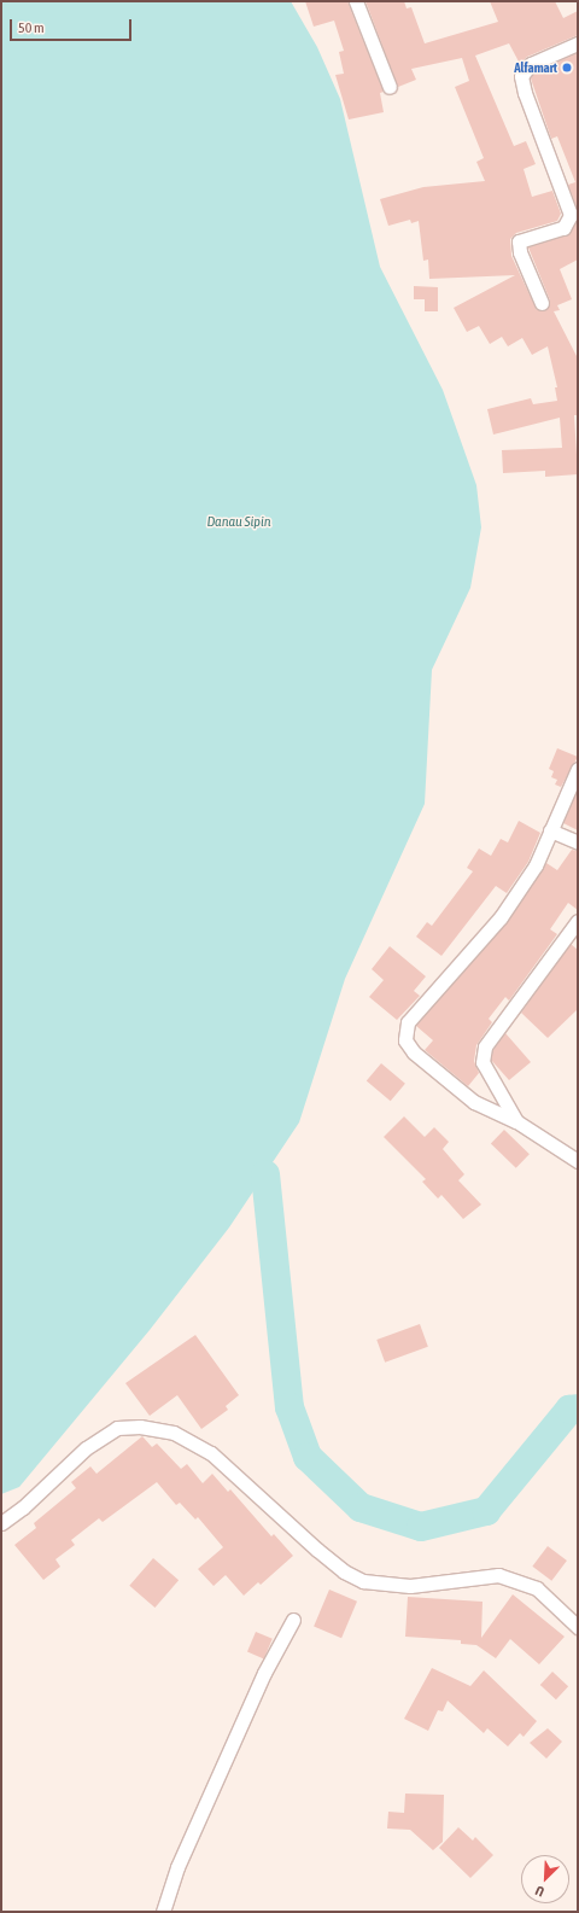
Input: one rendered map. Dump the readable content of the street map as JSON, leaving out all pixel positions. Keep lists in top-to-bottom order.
{
  "water": ["Danau Sipin"],
  "places": ["Alfamart"],
  "scale_bar": "50 m",
  "north": "bottom left"
}
